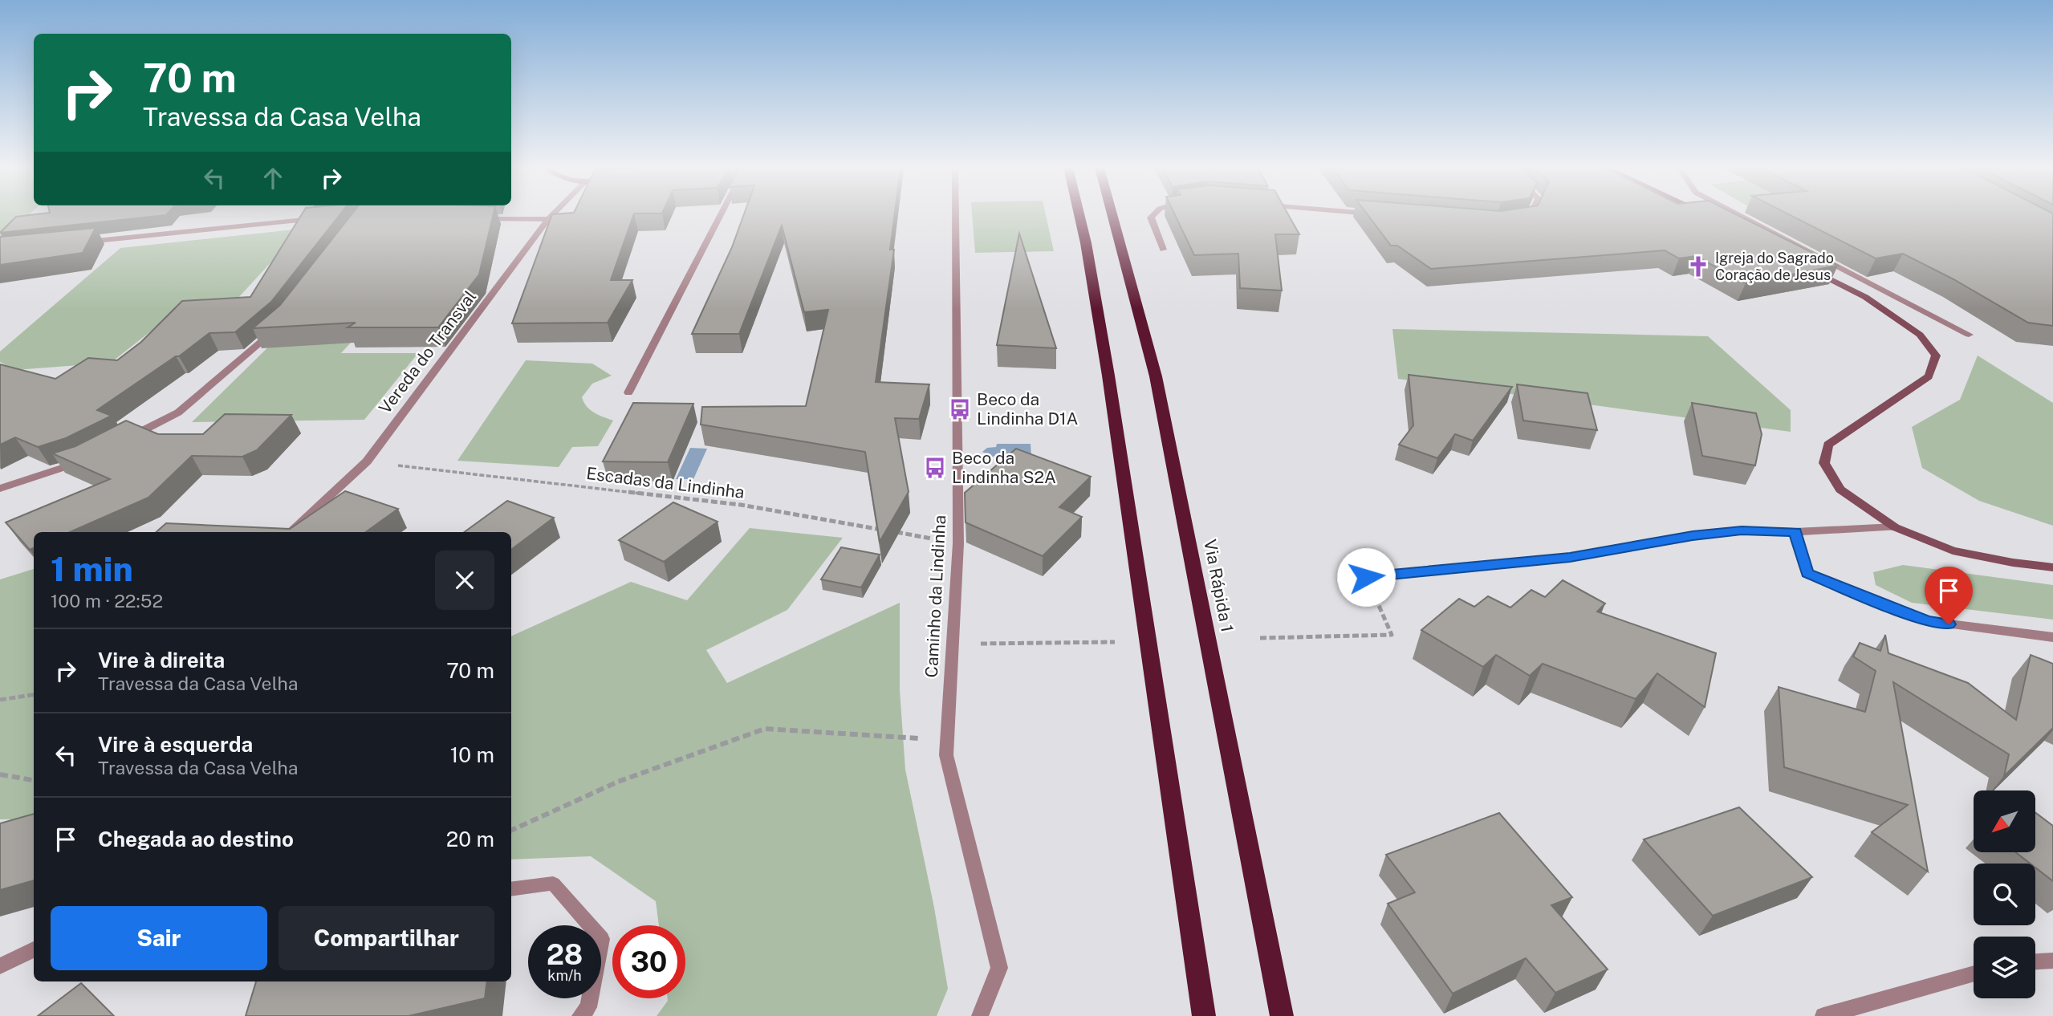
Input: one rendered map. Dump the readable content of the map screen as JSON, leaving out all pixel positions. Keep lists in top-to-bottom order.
{
  "streets": {
    "highway": ["Via Rápida 1"],
    "street": ["Vereda do Transval", "Caminho da Lindinha"],
    "path": ["Escadas da Lindinha"]
  },
  "crossings": [
    ["Vereda do Transval", "Escadas da Lindinha"],
    ["Escadas da Lindinha", "Caminho da Lindinha"]
  ],
  "places": {
    "church": ["Igreja do Sagrado Coração de Jesus"],
    "bus stop": ["Beco da Lindinha D1A", "Beco da Lindinha S2A"]
  },
  "north": "bottom left",
  "page": {
    "turn": ["70 m", "Travessa da Casa Velha"],
    "heading": ["1 min", "100 m · 22:52"],
    "list": [
      {
        "name": "Vire à direita",
        "note": "Travessa da Casa Velha",
        "value": "70 m"
      },
      {
        "name": "Vire à esquerda",
        "note": "Travessa da Casa Velha",
        "value": "10 m"
      },
      {
        "name": "Chegada ao destino",
        "value": "20 m"
      }
    ],
    "buttons": ["Sair", "Compartilhar"],
    "speed": "28 km/h",
    "limit": "30"
  }
}
